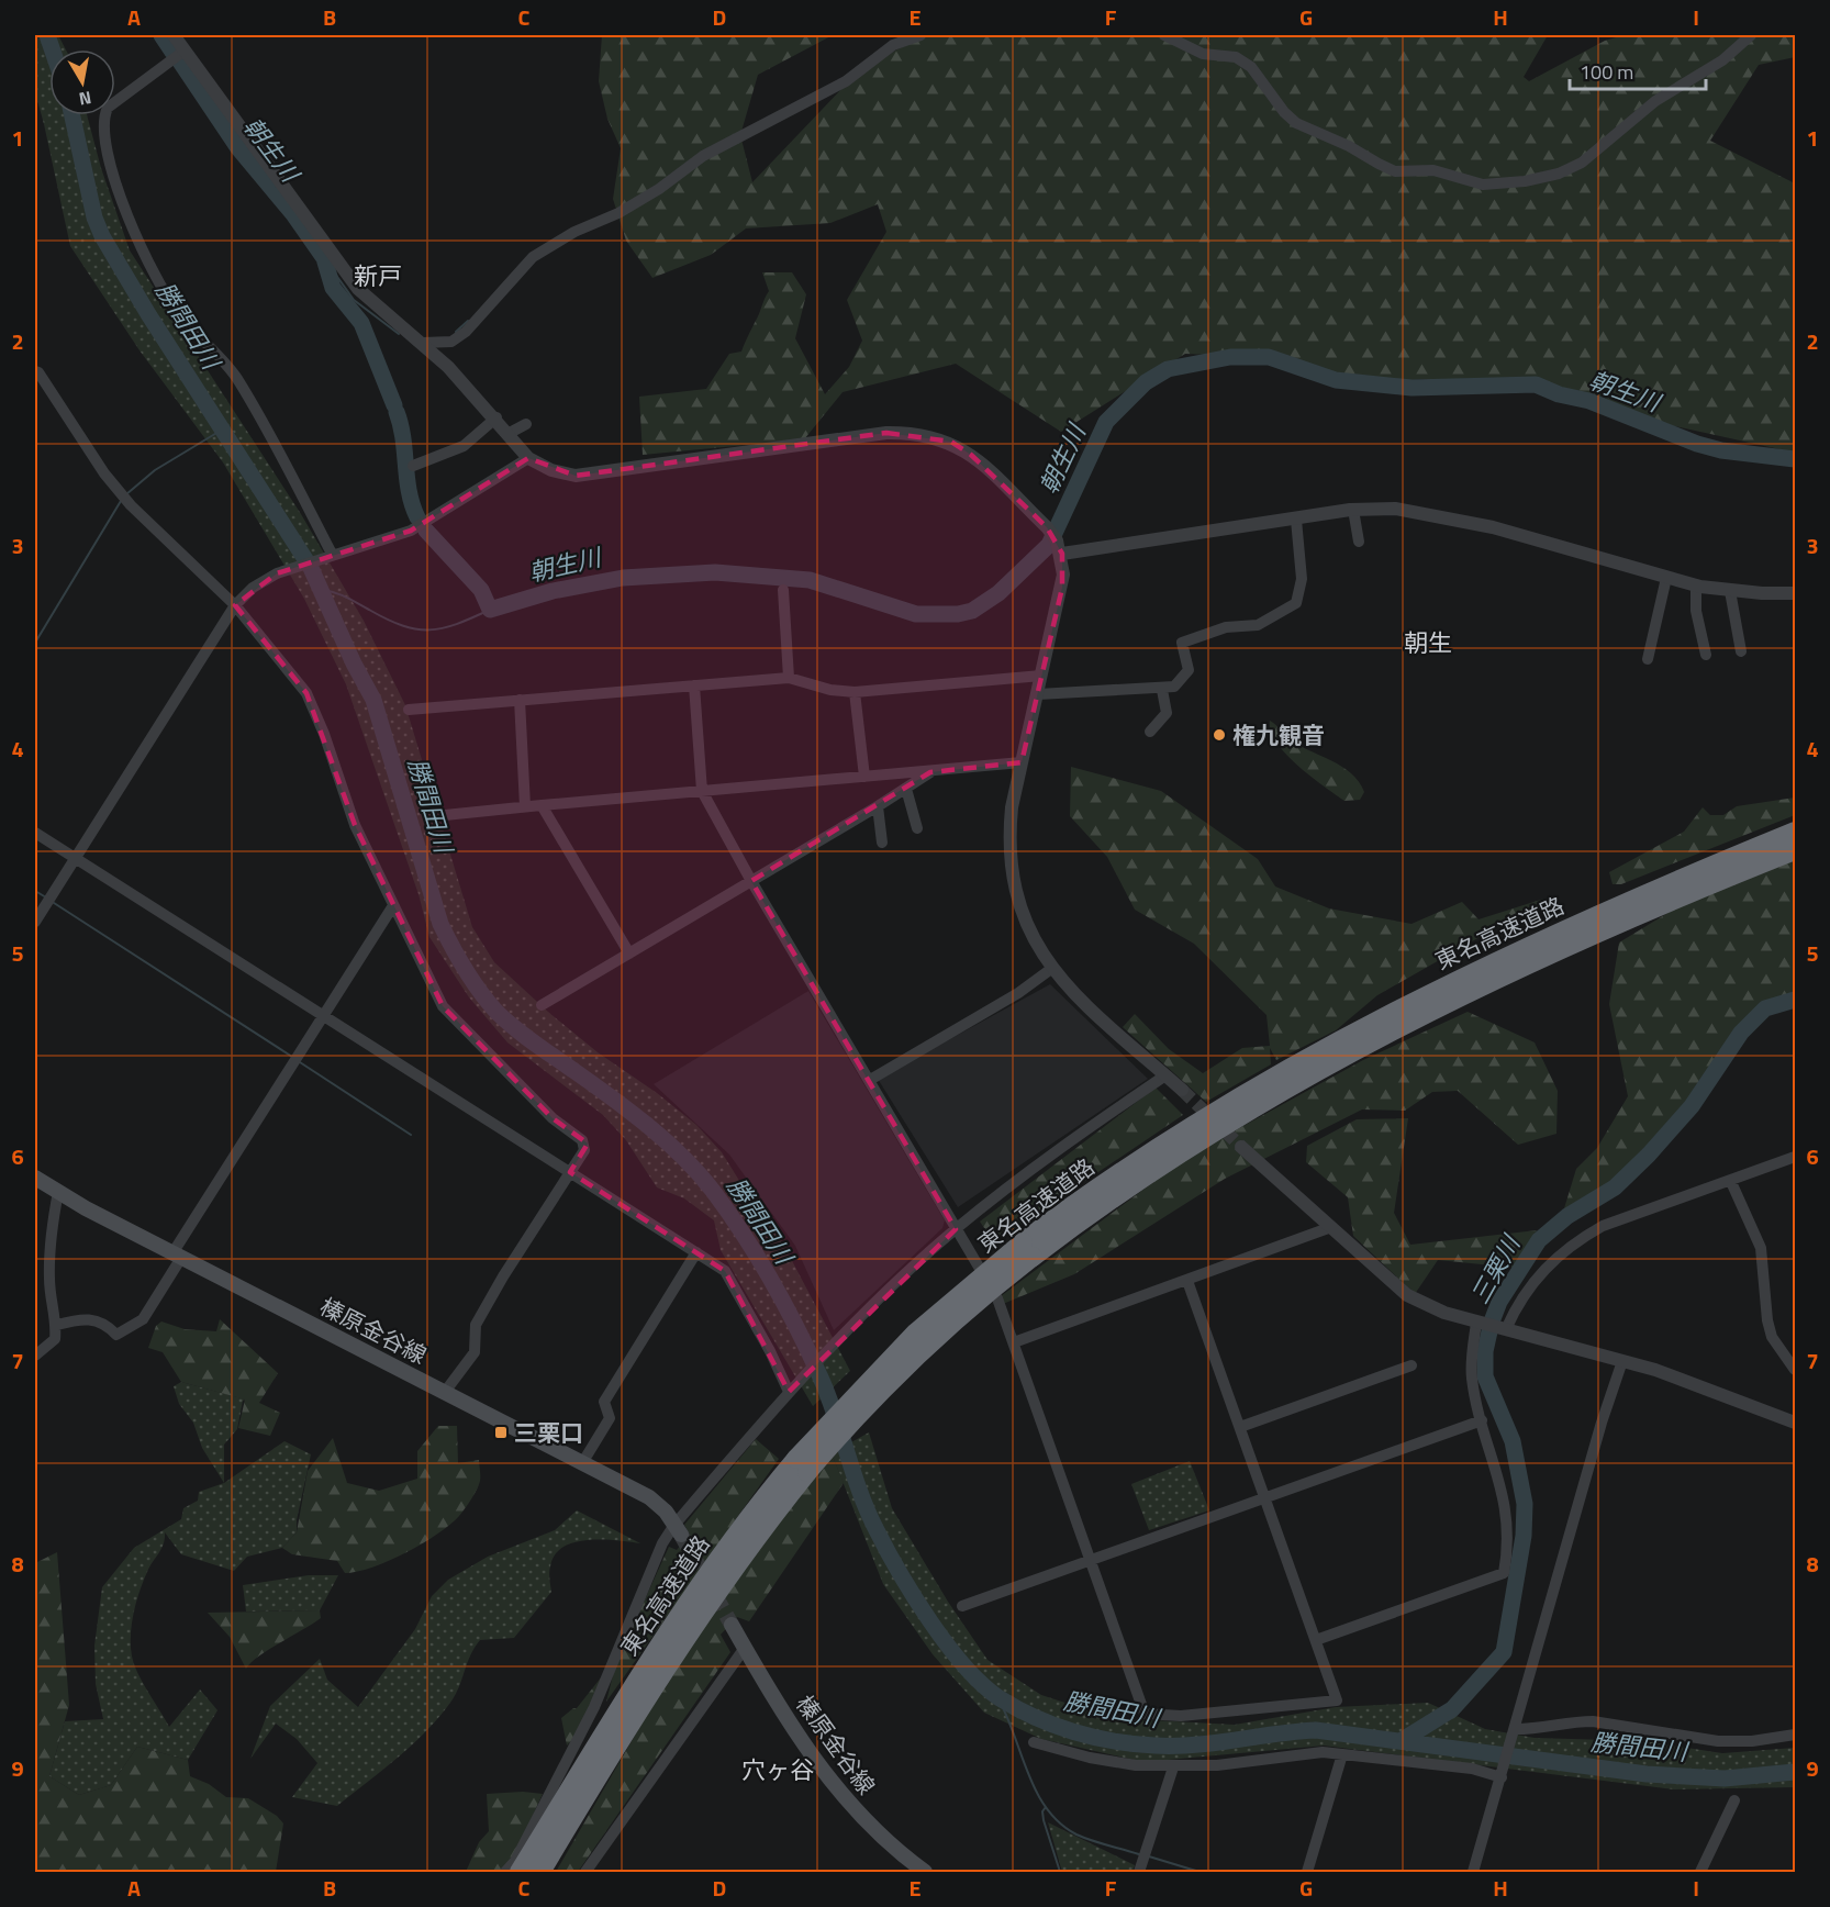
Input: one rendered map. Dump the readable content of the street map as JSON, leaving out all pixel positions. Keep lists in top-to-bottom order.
{
  "streets": {
    "highway": ["東名高速道路"],
    "main road": ["榛原金谷線"]
  },
  "districts": ["新戸", "朝生", "穴ヶ谷"],
  "water": ["朝生川", "勝間田川", "三栗川"],
  "places": {
    "other": ["権九観音"],
    "transit": ["三栗口"]
  },
  "scale_bar": "100 m",
  "north": "bottom",
  "grid": {
    "columns": [
      "A",
      "B",
      "C",
      "D",
      "E",
      "F",
      "G",
      "H",
      "I"
    ],
    "rows": [
      "1",
      "2",
      "3",
      "4",
      "5",
      "6",
      "7",
      "8",
      "9"
    ]
  }
}
